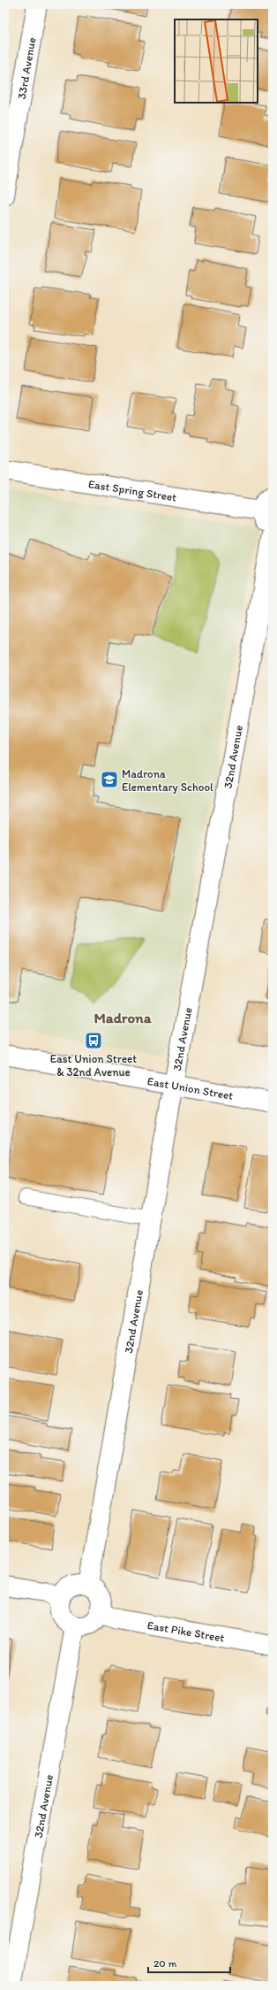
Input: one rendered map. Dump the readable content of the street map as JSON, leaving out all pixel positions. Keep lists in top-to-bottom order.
{
  "streets": {
    "street": [
      "33rd Avenue",
      "East Spring Street",
      "32nd Avenue",
      "East Union Street",
      "East Pike Street"
    ]
  },
  "crossings": [
    ["32nd Avenue", "East Union Street"],
    ["32nd Avenue", "East Pike Street"]
  ],
  "districts": ["Madrona"],
  "places": {
    "school or university": ["Madrona Elementary School"],
    "bus stop": ["East Union Street & 32nd Avenue"]
  },
  "scale_bar": "20 m"
}
